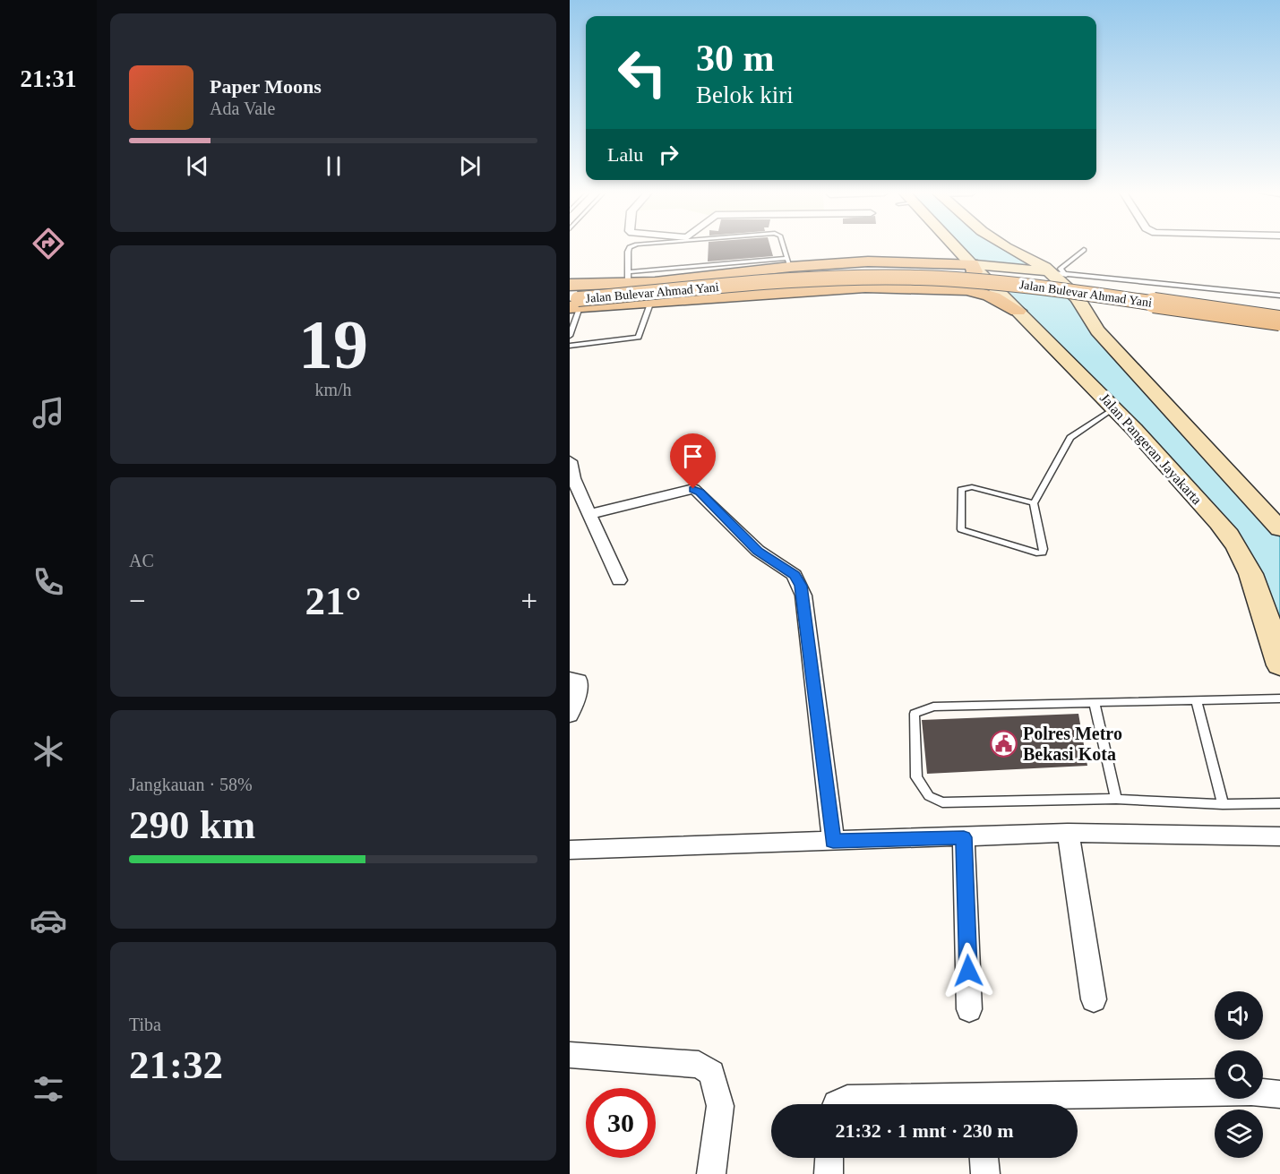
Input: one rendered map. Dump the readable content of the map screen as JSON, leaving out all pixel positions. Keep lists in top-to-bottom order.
{
  "streets": {
    "main road": ["Jalan Bulevar Ahmad Yani"],
    "street": ["Jalan Pangeran Jayakarta"]
  },
  "places": {
    "public building": ["Polres Metro Bekasi Kota"]
  },
  "page": {
    "tabs": "21:31",
    "turn": ["30 m", "Belok kiri"],
    "song": ["Paper Moons", "Ada Vale"],
    "then": "Lalu",
    "tile": [
      ["19", "km/h"],
      "AC",
      ["Jangkauan · 58%", "290 km"],
      ["Tiba", "21:32"]
    ],
    "heat": ["−", "21°", "+"],
    "limit": "30",
    "trip": "21:32 · 1 mnt · 230 m"
  }
}
